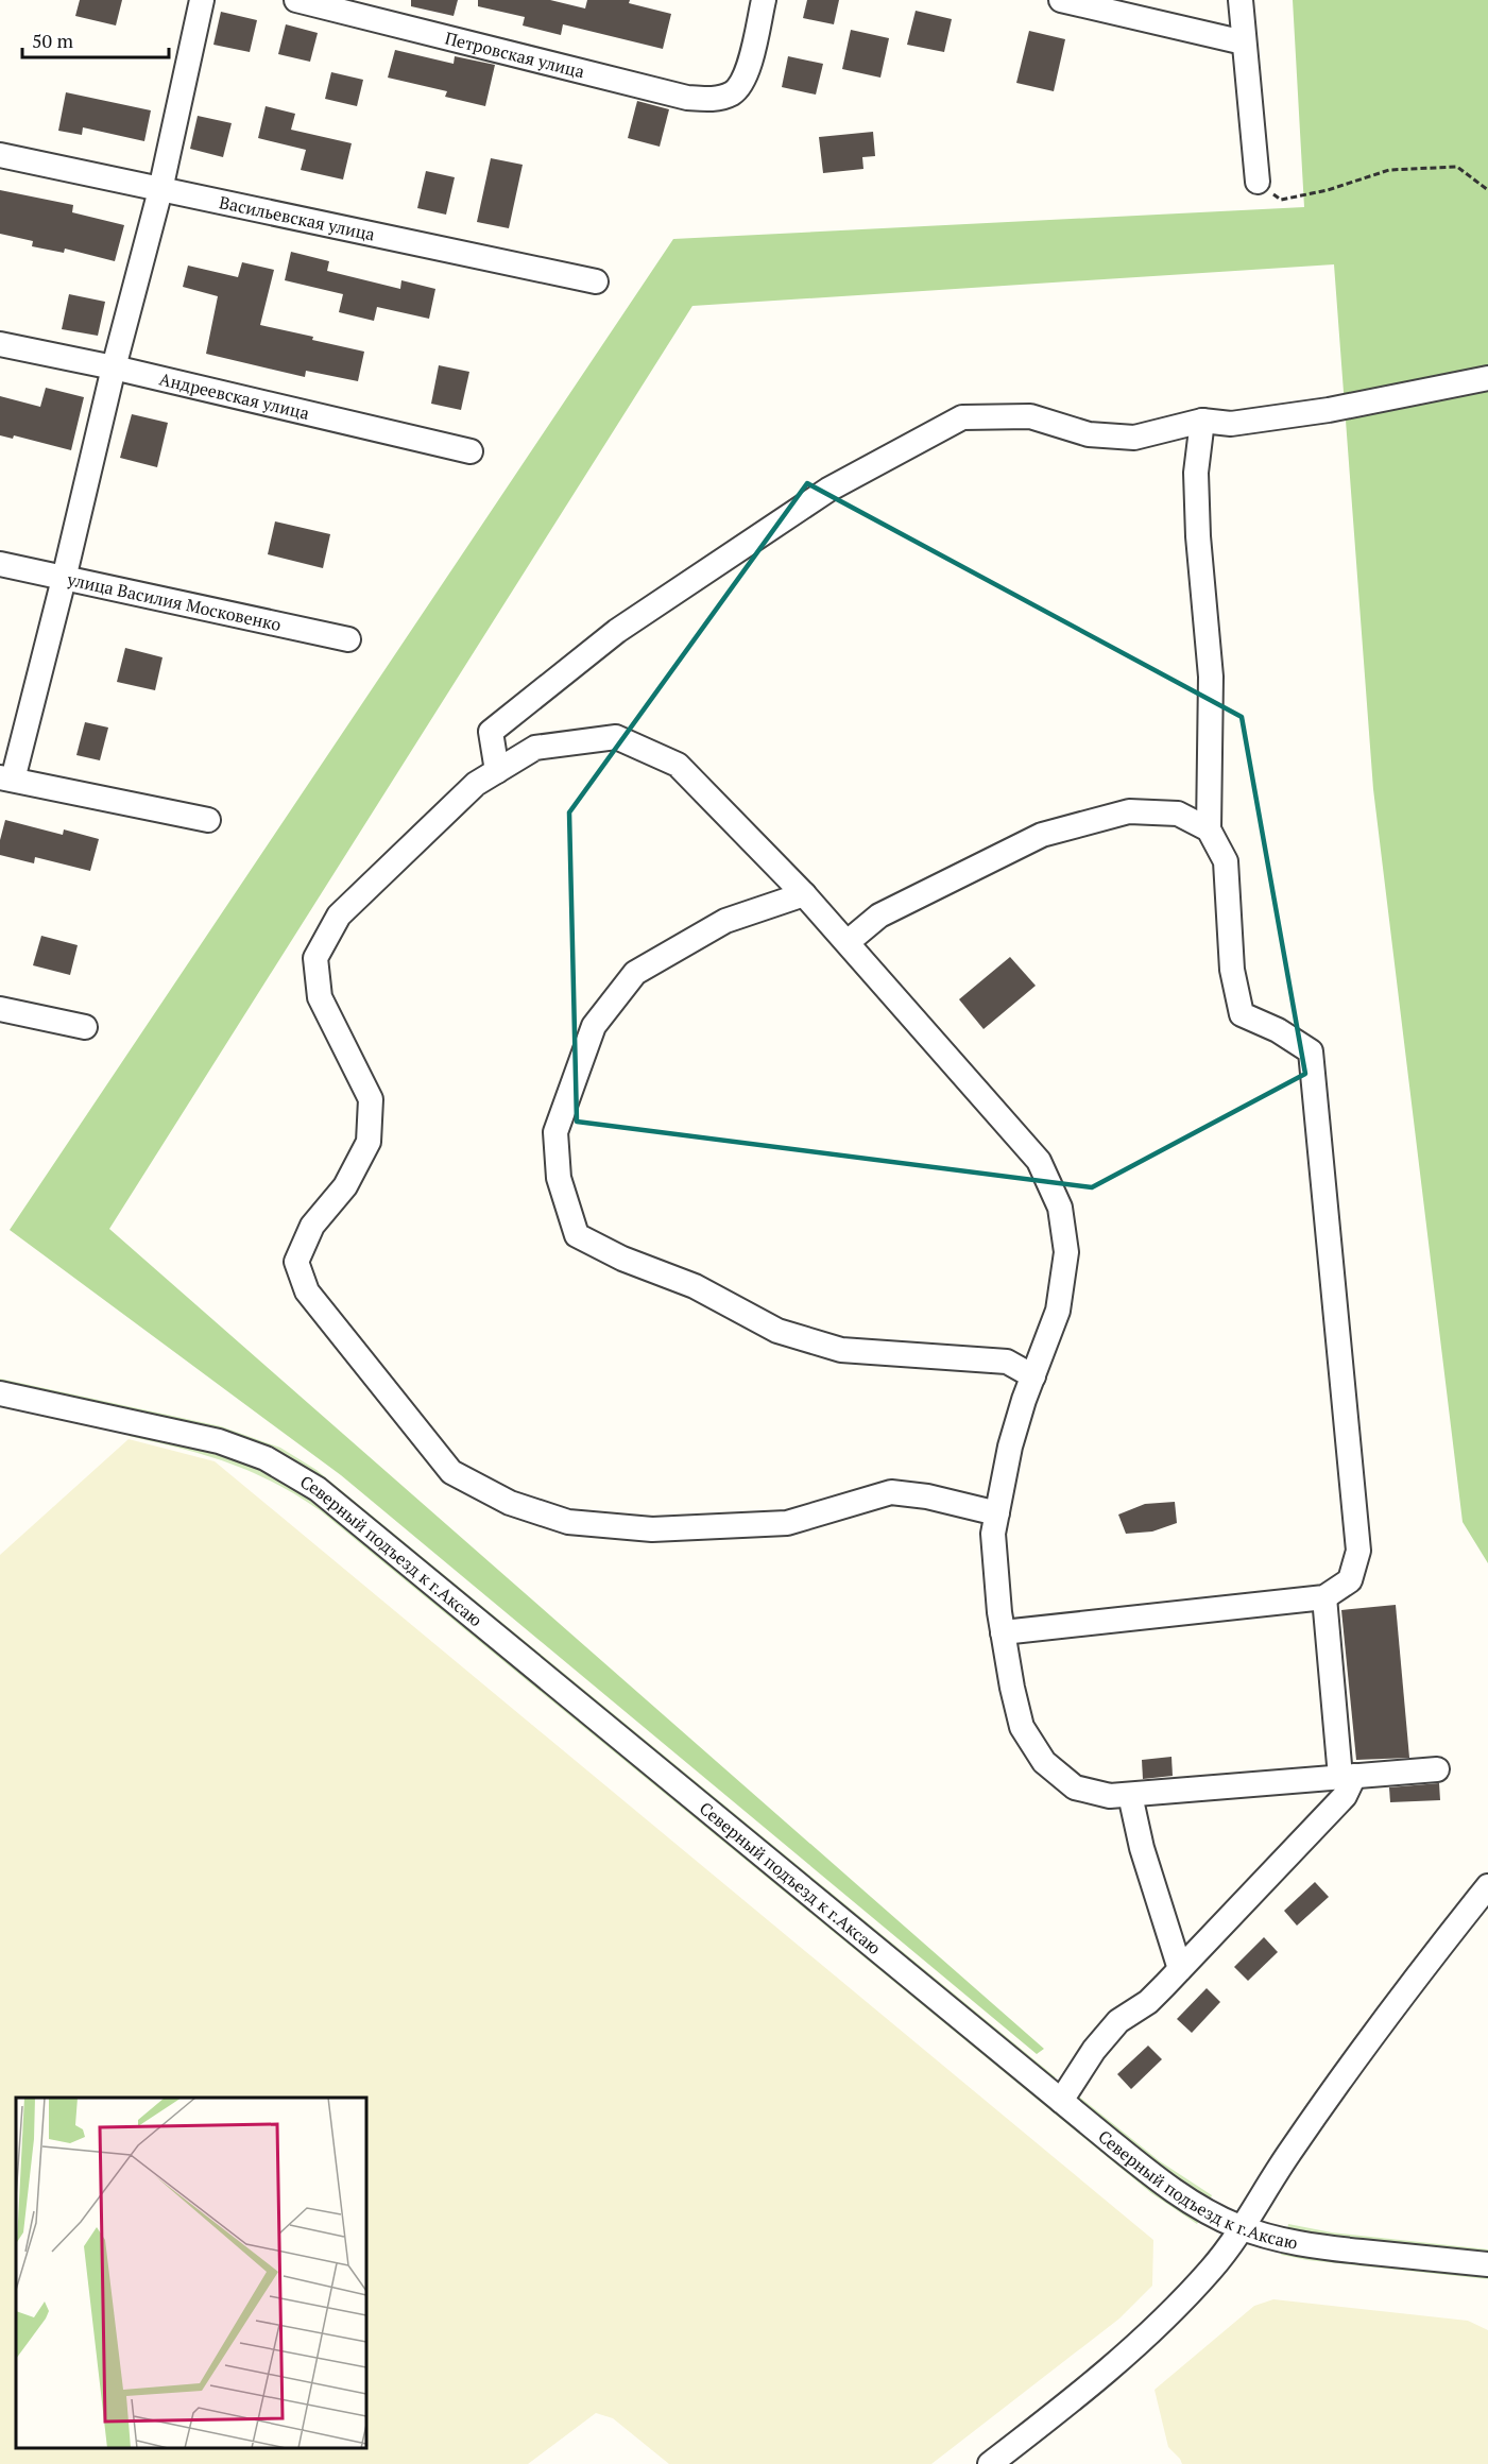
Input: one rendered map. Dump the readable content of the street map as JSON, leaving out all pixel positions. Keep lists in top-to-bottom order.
{
  "streets": {
    "street": [
      "Петровская улица",
      "Васильевская улица",
      "Андреевская улица",
      "улица Василия Московенко",
      "Северный подъезд к г.Аксаю"
    ]
  },
  "scale_bar": "50 m"
}
